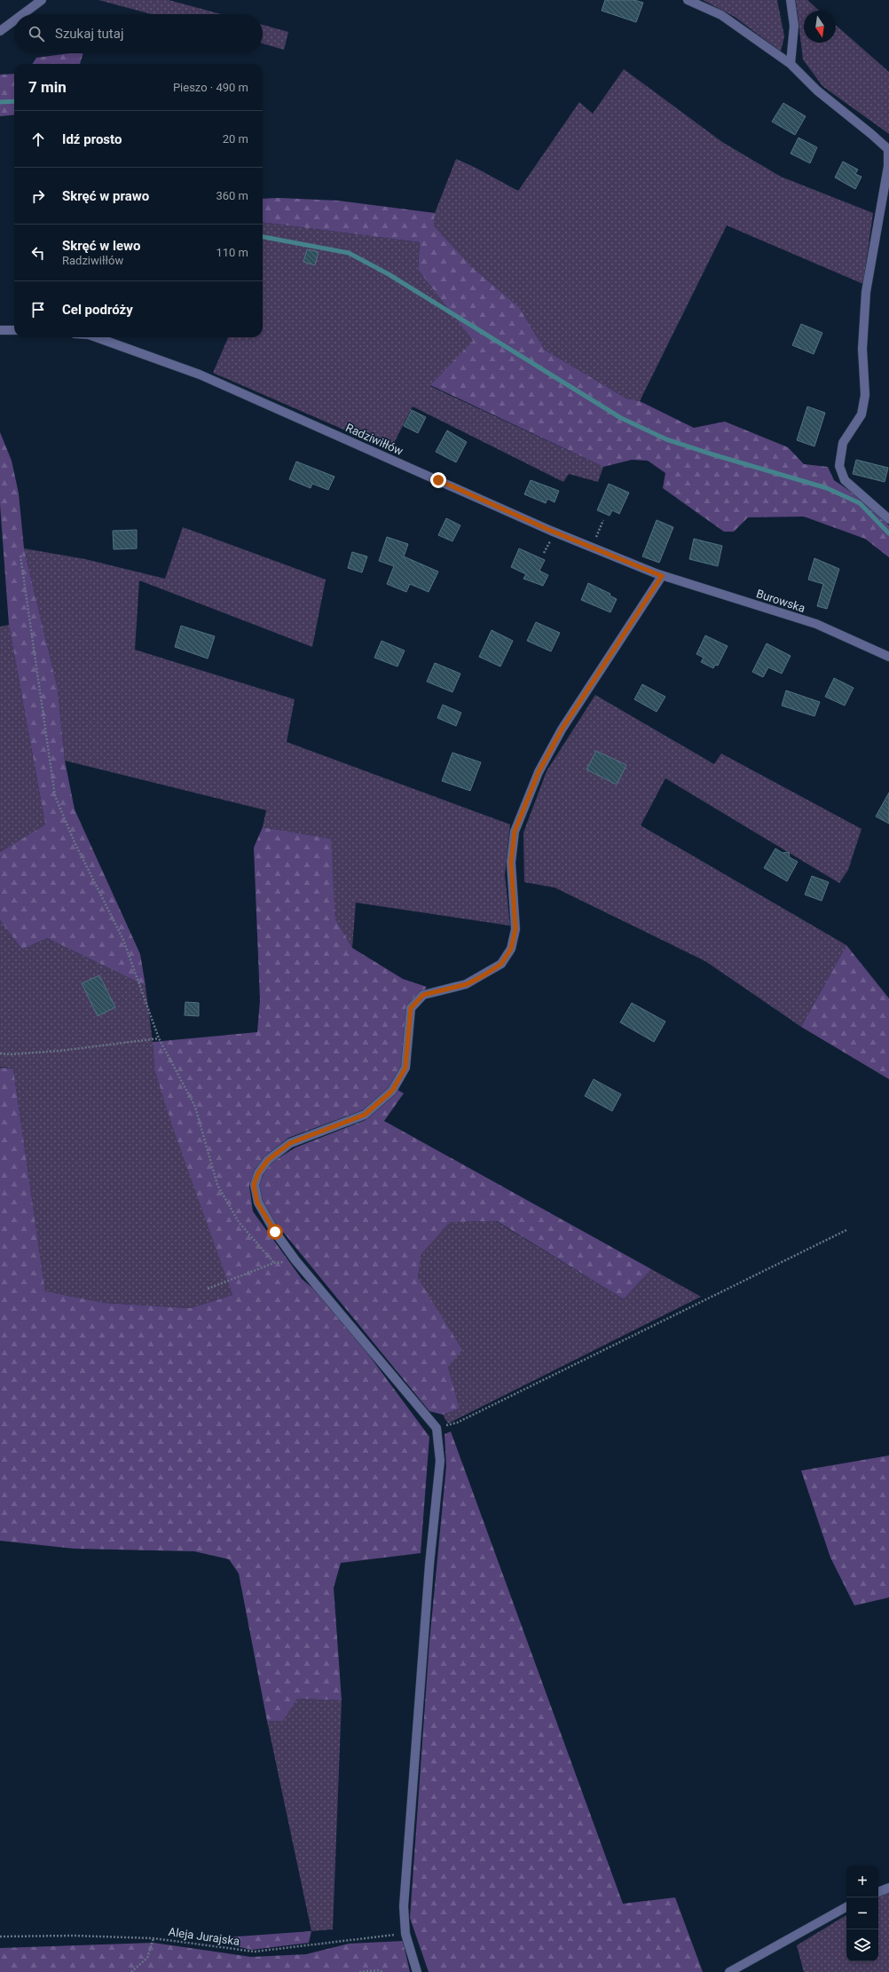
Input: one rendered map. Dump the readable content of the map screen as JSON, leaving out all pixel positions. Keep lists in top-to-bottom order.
{
  "streets": {
    "street": ["Radziwiłłów", "Burowska"],
    "path": ["Aleja Jurajska"]
  },
  "crossings": [
    ["Radziwiłłów", "Burowska"]
  ],
  "north": "bottom",
  "page": {
    "search": "Szukaj tutaj",
    "heading": ["7 min", "Pieszo · 490 m"],
    "list": [
      ["Idź prosto", "20 m"],
      ["Skręć w prawo", "360 m"],
      ["Skręć w lewo", "Radziwiłłów", "110 m"],
      "Cel podróży"
    ],
    "map_buttons": ["+", "−"]
  }
}
